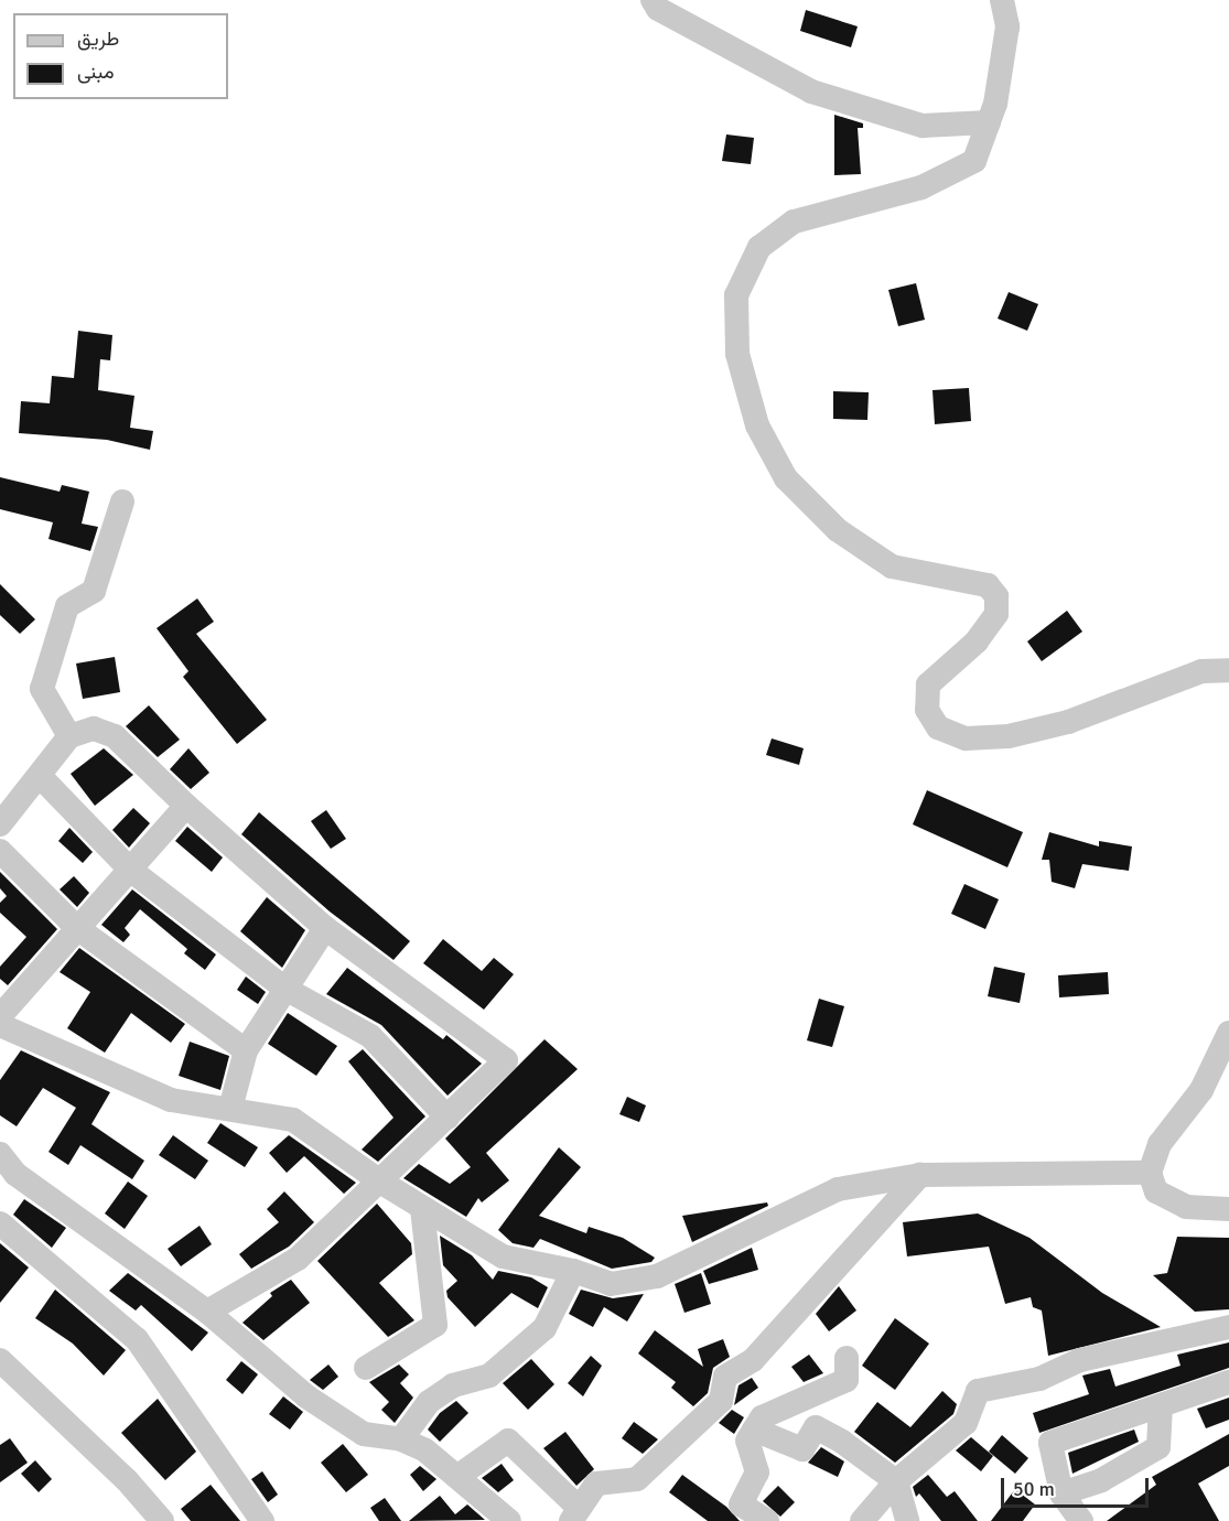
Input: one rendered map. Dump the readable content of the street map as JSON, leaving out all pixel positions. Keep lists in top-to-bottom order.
{
  "legend": ["طريق", "مبنى"],
  "scale_bar": "50 m"
}
